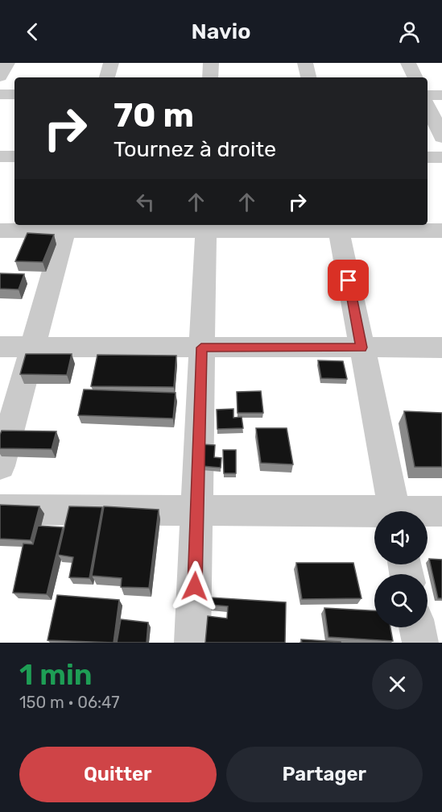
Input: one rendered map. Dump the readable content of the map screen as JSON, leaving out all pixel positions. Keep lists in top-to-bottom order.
{
  "page": {
    "header": "Navio",
    "turn": ["70 m", "Tournez à droite"],
    "heading": ["1 min", "150 m · 06:47"],
    "buttons": ["Quitter", "Partager"]
  }
}
